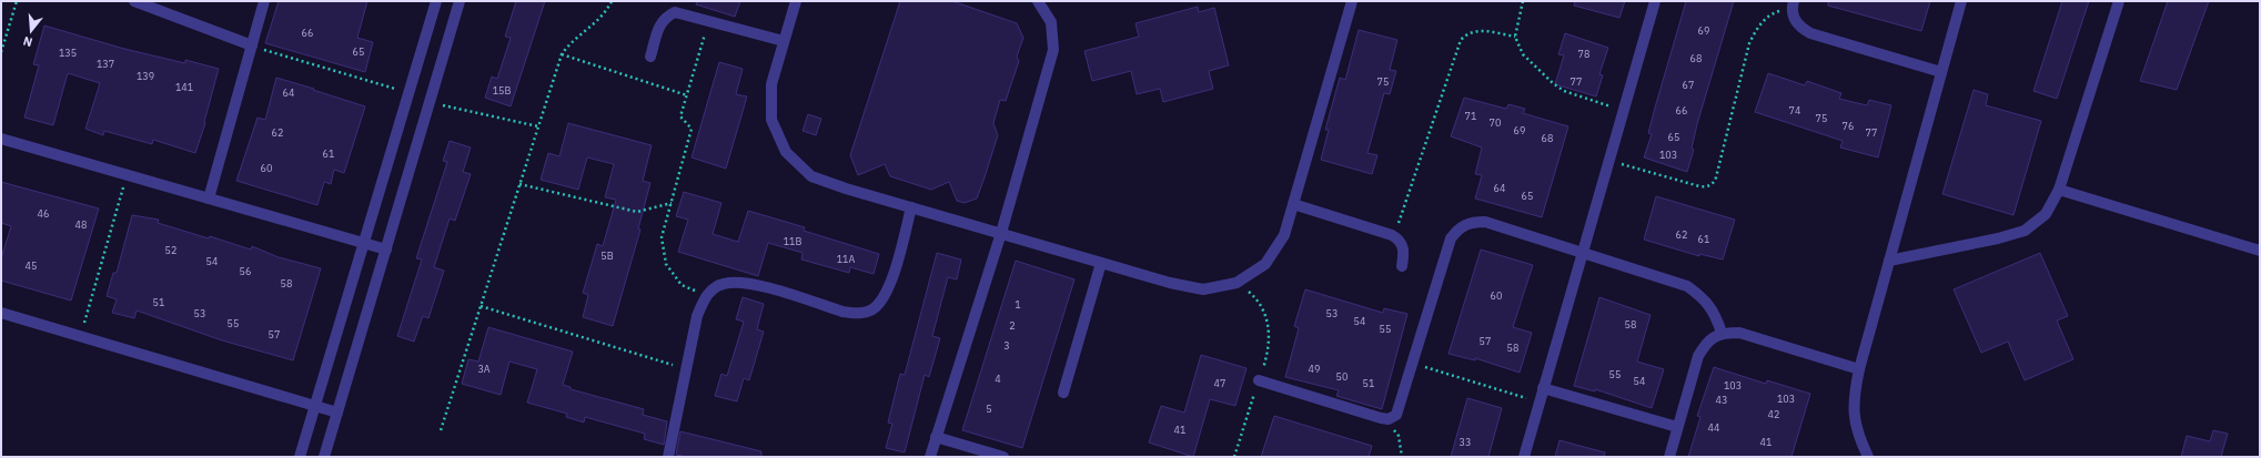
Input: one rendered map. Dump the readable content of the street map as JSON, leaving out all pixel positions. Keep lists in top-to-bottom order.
{
  "house_numbers": [
    "69",
    "66",
    "65",
    "135",
    "78",
    "68",
    "137",
    "139",
    "75",
    "77",
    "67",
    "141",
    "15B",
    "64",
    "66",
    "74",
    "71",
    "75",
    "70",
    "76",
    "69",
    "62",
    "77",
    "65",
    "68",
    "61",
    "103",
    "60",
    "64",
    "65",
    "46",
    "48",
    "62",
    "61",
    "11B",
    "52",
    "5B",
    "11A",
    "54",
    "45",
    "56",
    "58",
    "60",
    "51",
    "1",
    "53",
    "53",
    "54",
    "55",
    "58",
    "2",
    "55",
    "57",
    "57",
    "3",
    "58",
    "3A",
    "49",
    "55",
    "50",
    "4",
    "54",
    "47",
    "51",
    "103",
    "103",
    "43",
    "5",
    "42",
    "44",
    "41",
    "33",
    "41"
  ],
  "north": "bottom"
}
